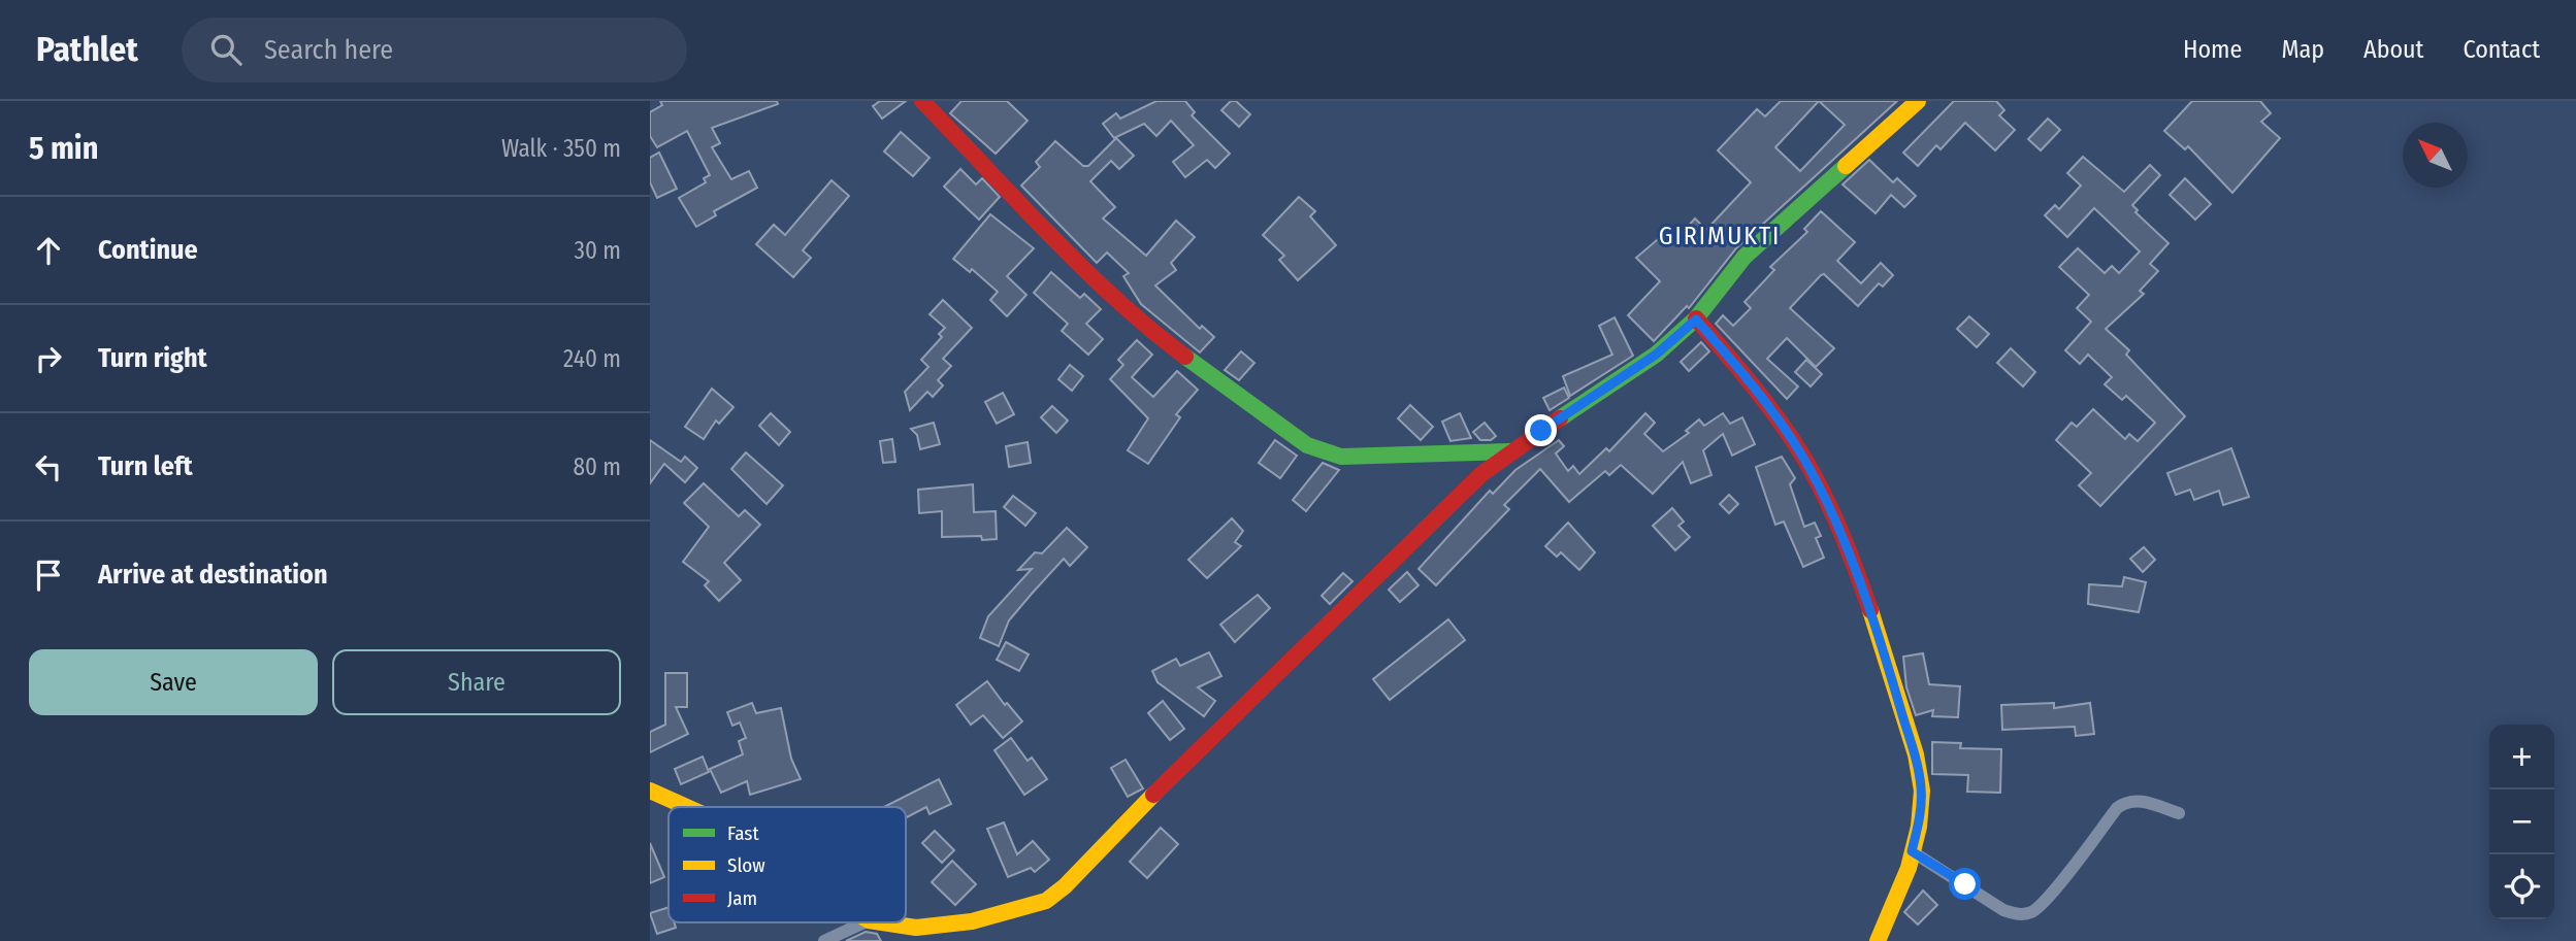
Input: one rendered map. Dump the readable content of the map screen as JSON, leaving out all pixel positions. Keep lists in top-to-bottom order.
{
  "districts": ["GIRIMUKTI"],
  "legend": ["Fast", "Slow", "Jam"],
  "north": "top left",
  "page": {
    "header": "Pathlet",
    "search": "Search here",
    "nav": [
      "Home",
      "Map",
      "About",
      "Contact"
    ],
    "heading": ["5 min", "Walk · 350 m"],
    "list": [
      ["Continue", "30 m"],
      ["Turn right", "240 m"],
      ["Turn left", "80 m"],
      "Arrive at destination"
    ],
    "buttons": ["Save", "Share"],
    "map_buttons": ["+", "−"]
  }
}
